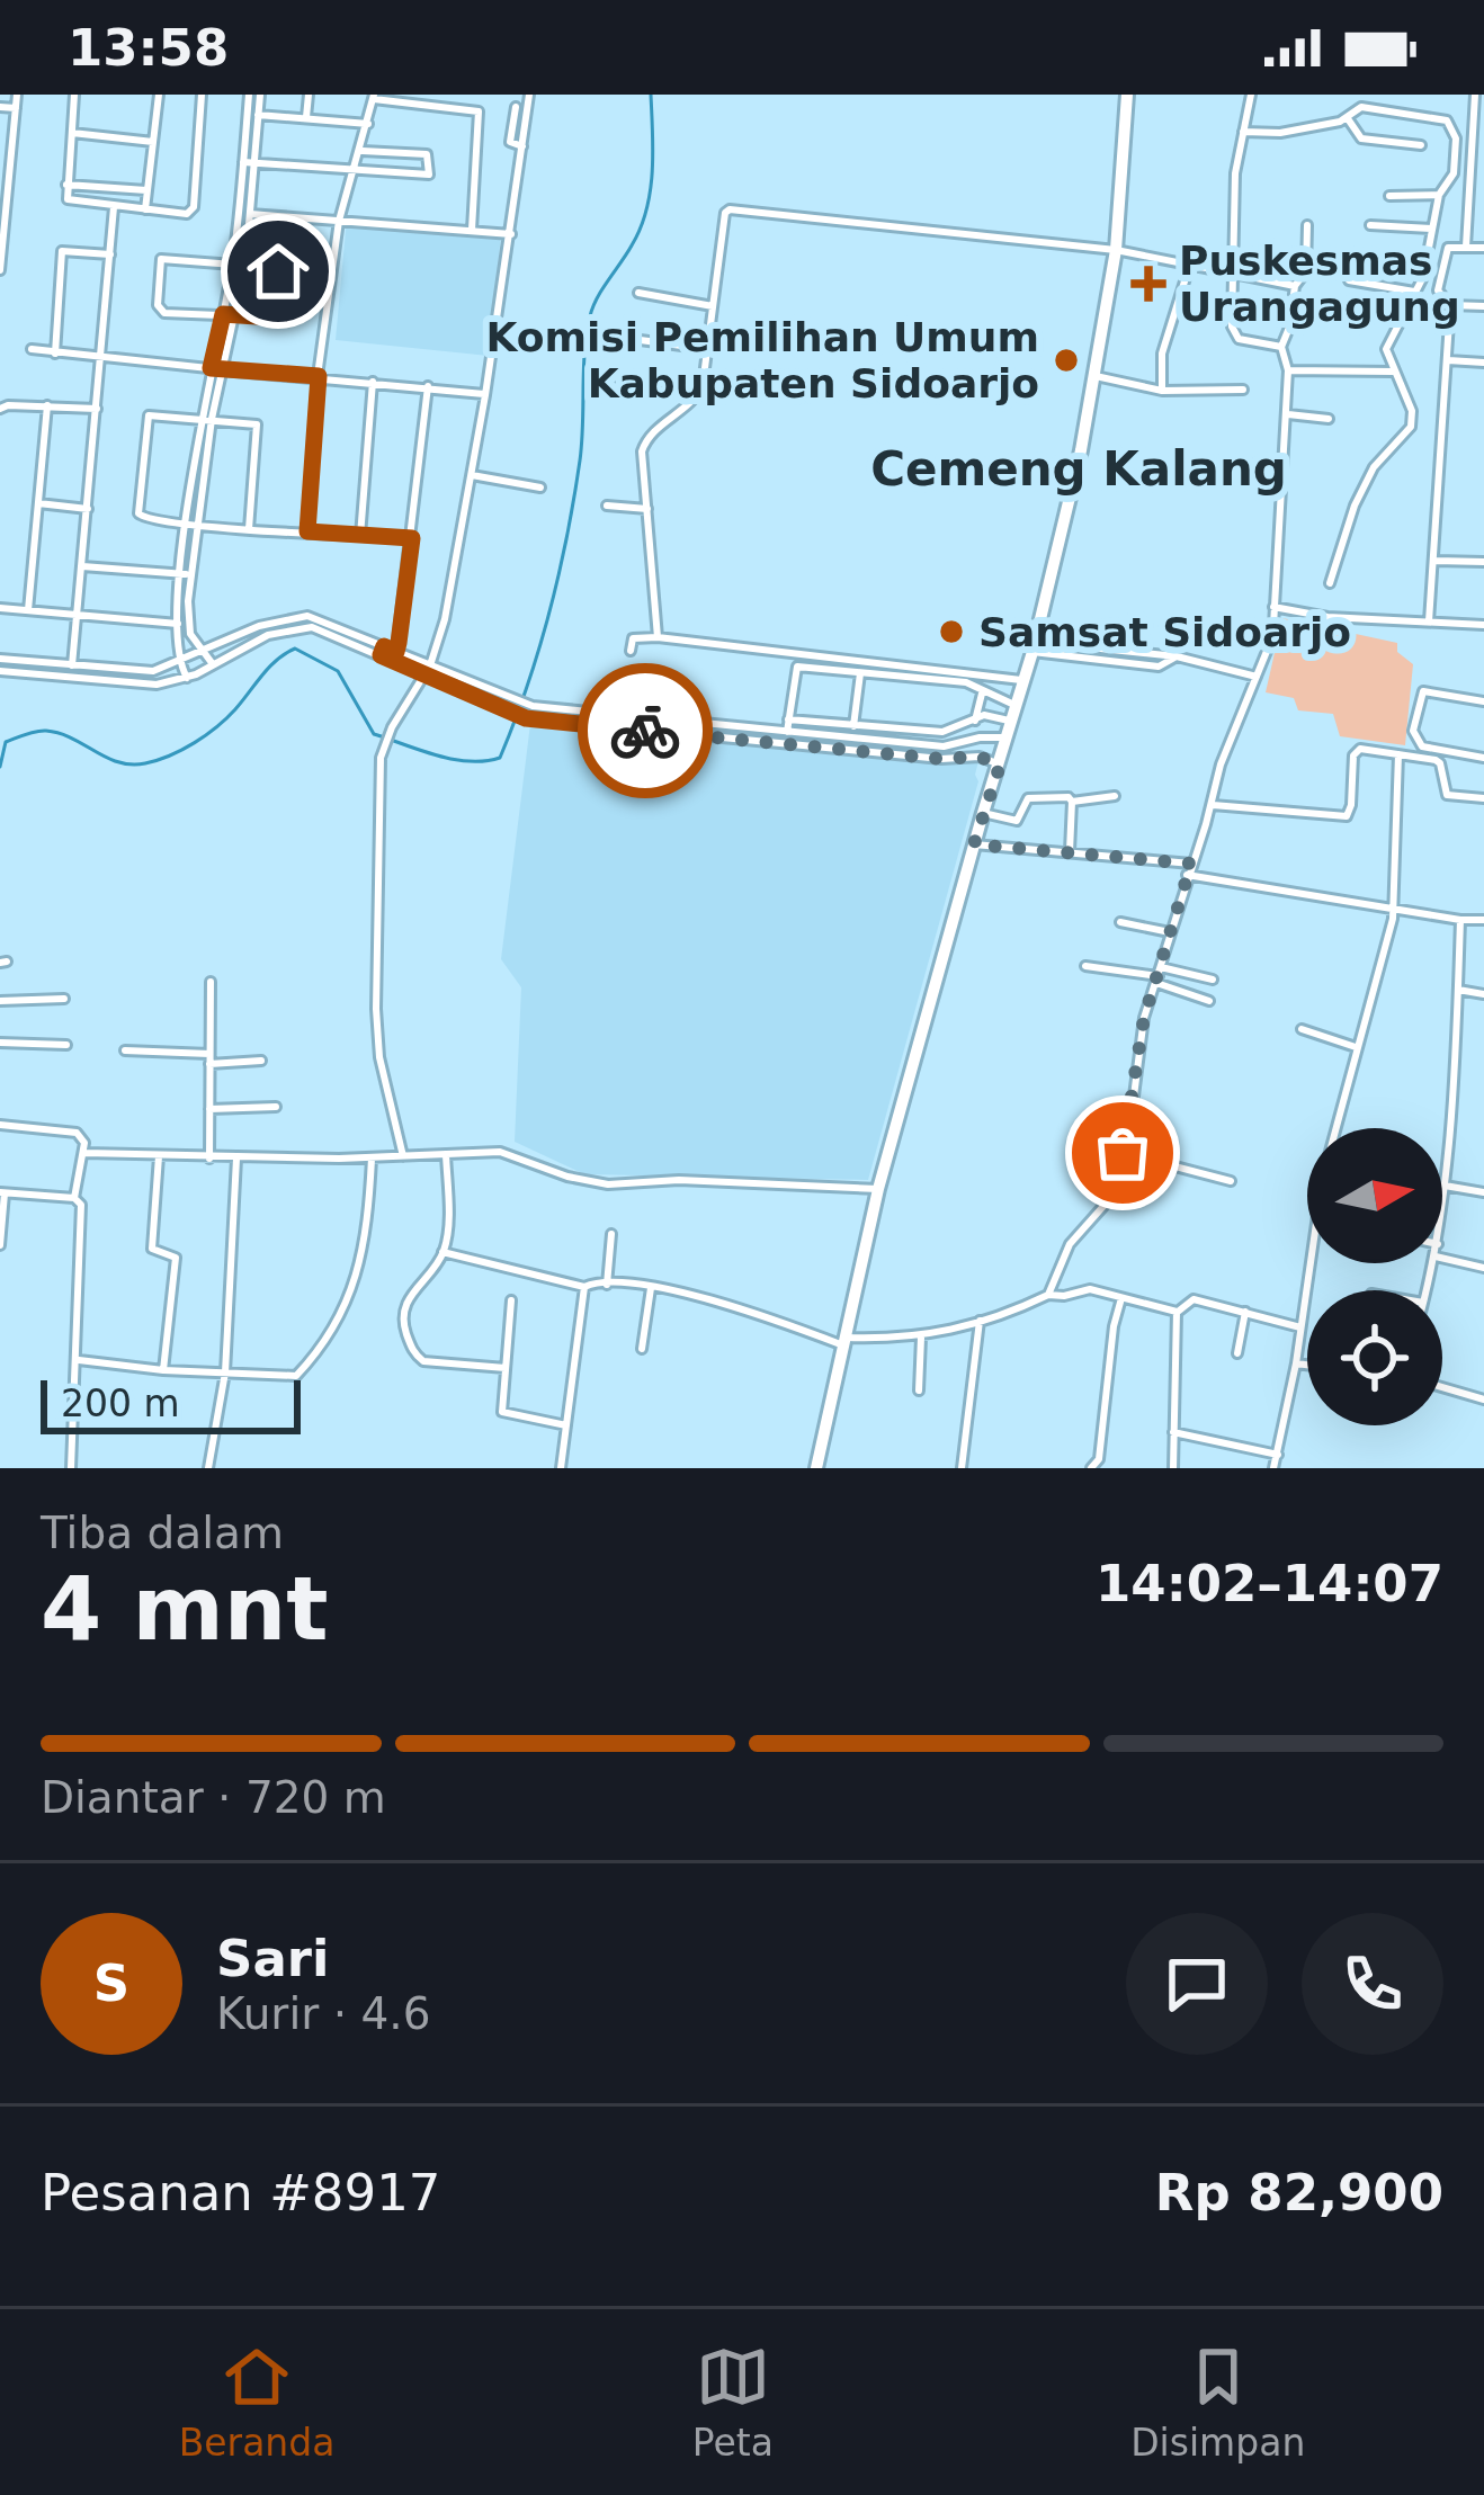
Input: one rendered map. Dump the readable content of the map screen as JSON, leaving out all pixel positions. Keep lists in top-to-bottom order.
{
  "districts": ["Cemeng Kalang"],
  "places": {
    "health": ["Puskesmas Urangagung"],
    "other": ["Komisi Pemilihan Umum Kabupaten Sidoarjo", "Samsat Sidoarjo"]
  },
  "scale_bar": "200 m",
  "north": "right",
  "page": {
    "status": "13:58",
    "scale": "200 m",
    "heading": ["4 mnt", "Tiba dalam", "14:02–14:07"],
    "panel": [
      "Sari",
      "Kurir · 4.6",
      "Pesanan #8917",
      "Rp 82,900"
    ],
    "bar": "Diantar · 720 m",
    "round": "S",
    "tabs": ["Beranda", "Peta", "Disimpan"]
  }
}
